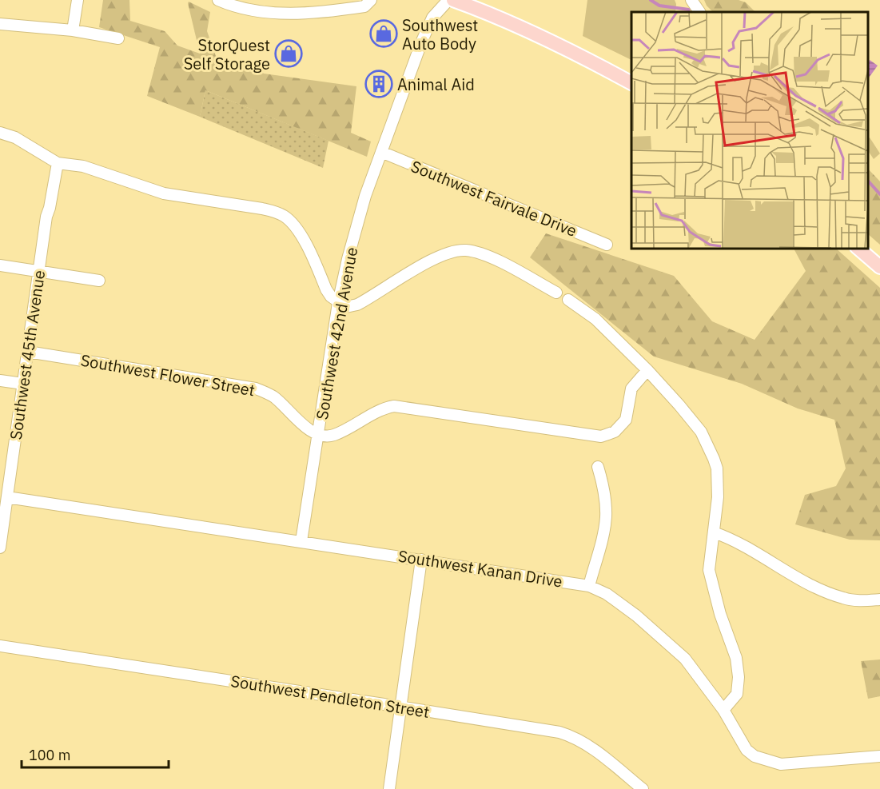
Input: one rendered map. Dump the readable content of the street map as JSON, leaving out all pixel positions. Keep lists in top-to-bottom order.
{
  "streets": {
    "street": [
      "Southwest Fairvale Drive",
      "Southwest 42nd Avenue",
      "Southwest 45th Avenue",
      "Southwest Flower Street",
      "Southwest Kanan Drive",
      "Southwest Pendleton Street"
    ]
  },
  "crossings": [
    ["Southwest Fairvale Drive", "Southwest 42nd Avenue"],
    ["Southwest 42nd Avenue", "Southwest Flower Street"],
    ["Southwest 42nd Avenue", "Southwest Kanan Drive"],
    ["Southwest 45th Avenue", "Southwest Flower Street"],
    ["Southwest 45th Avenue", "Southwest Kanan Drive"]
  ],
  "places": {
    "shop": ["Southwest Auto Body", "StorQuest Self Storage"],
    "building": ["Animal Aid"]
  },
  "scale_bar": "100 m"
}
